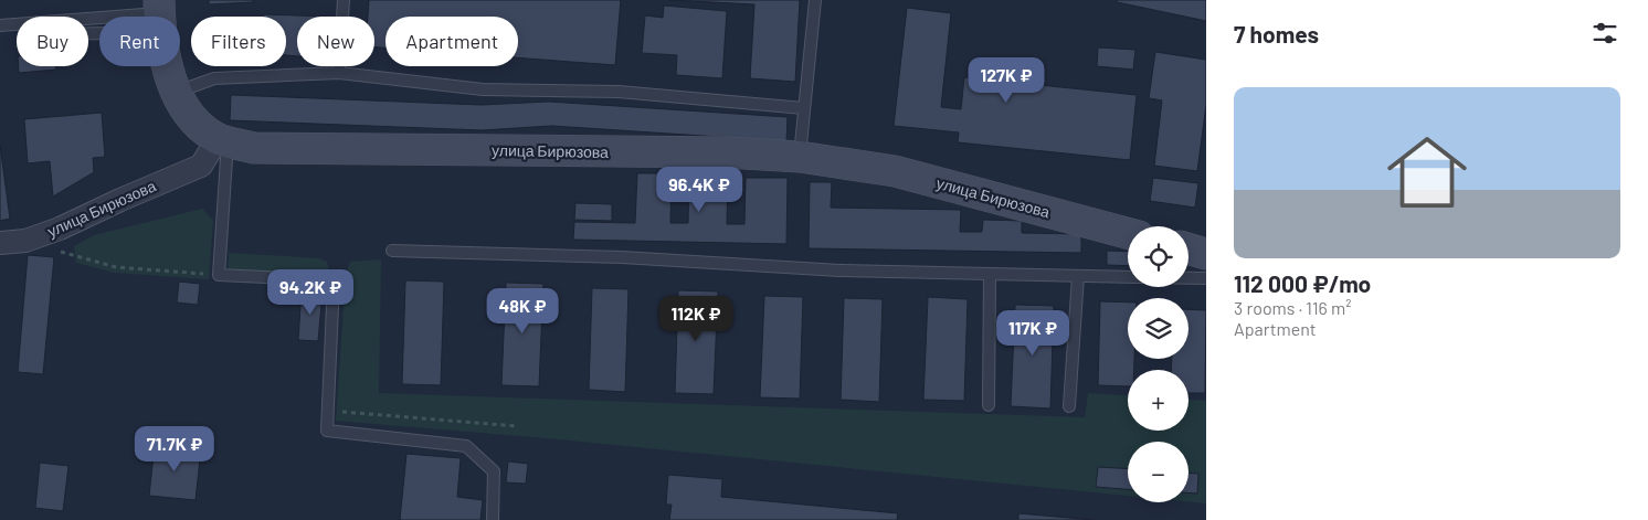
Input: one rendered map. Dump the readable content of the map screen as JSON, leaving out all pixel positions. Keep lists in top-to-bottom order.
{
  "streets": {
    "main road": ["улица Бирюзова"]
  },
  "page": {
    "heading": "7 homes",
    "chip": [
      "Buy",
      "Rent",
      "Filters",
      "New",
      "Apartment"
    ],
    "price": [
      "127K ₽",
      "96.4K ₽",
      "94.2K ₽",
      "48K ₽",
      "112K ₽",
      "117K ₽",
      "71.7K ₽"
    ],
    "list": [
      {
        "name": "112 000 ₽/mo",
        "note": "3 rooms · 116 m² · Apartment"
      }
    ],
    "map_buttons": ["+", "−"]
  }
}
